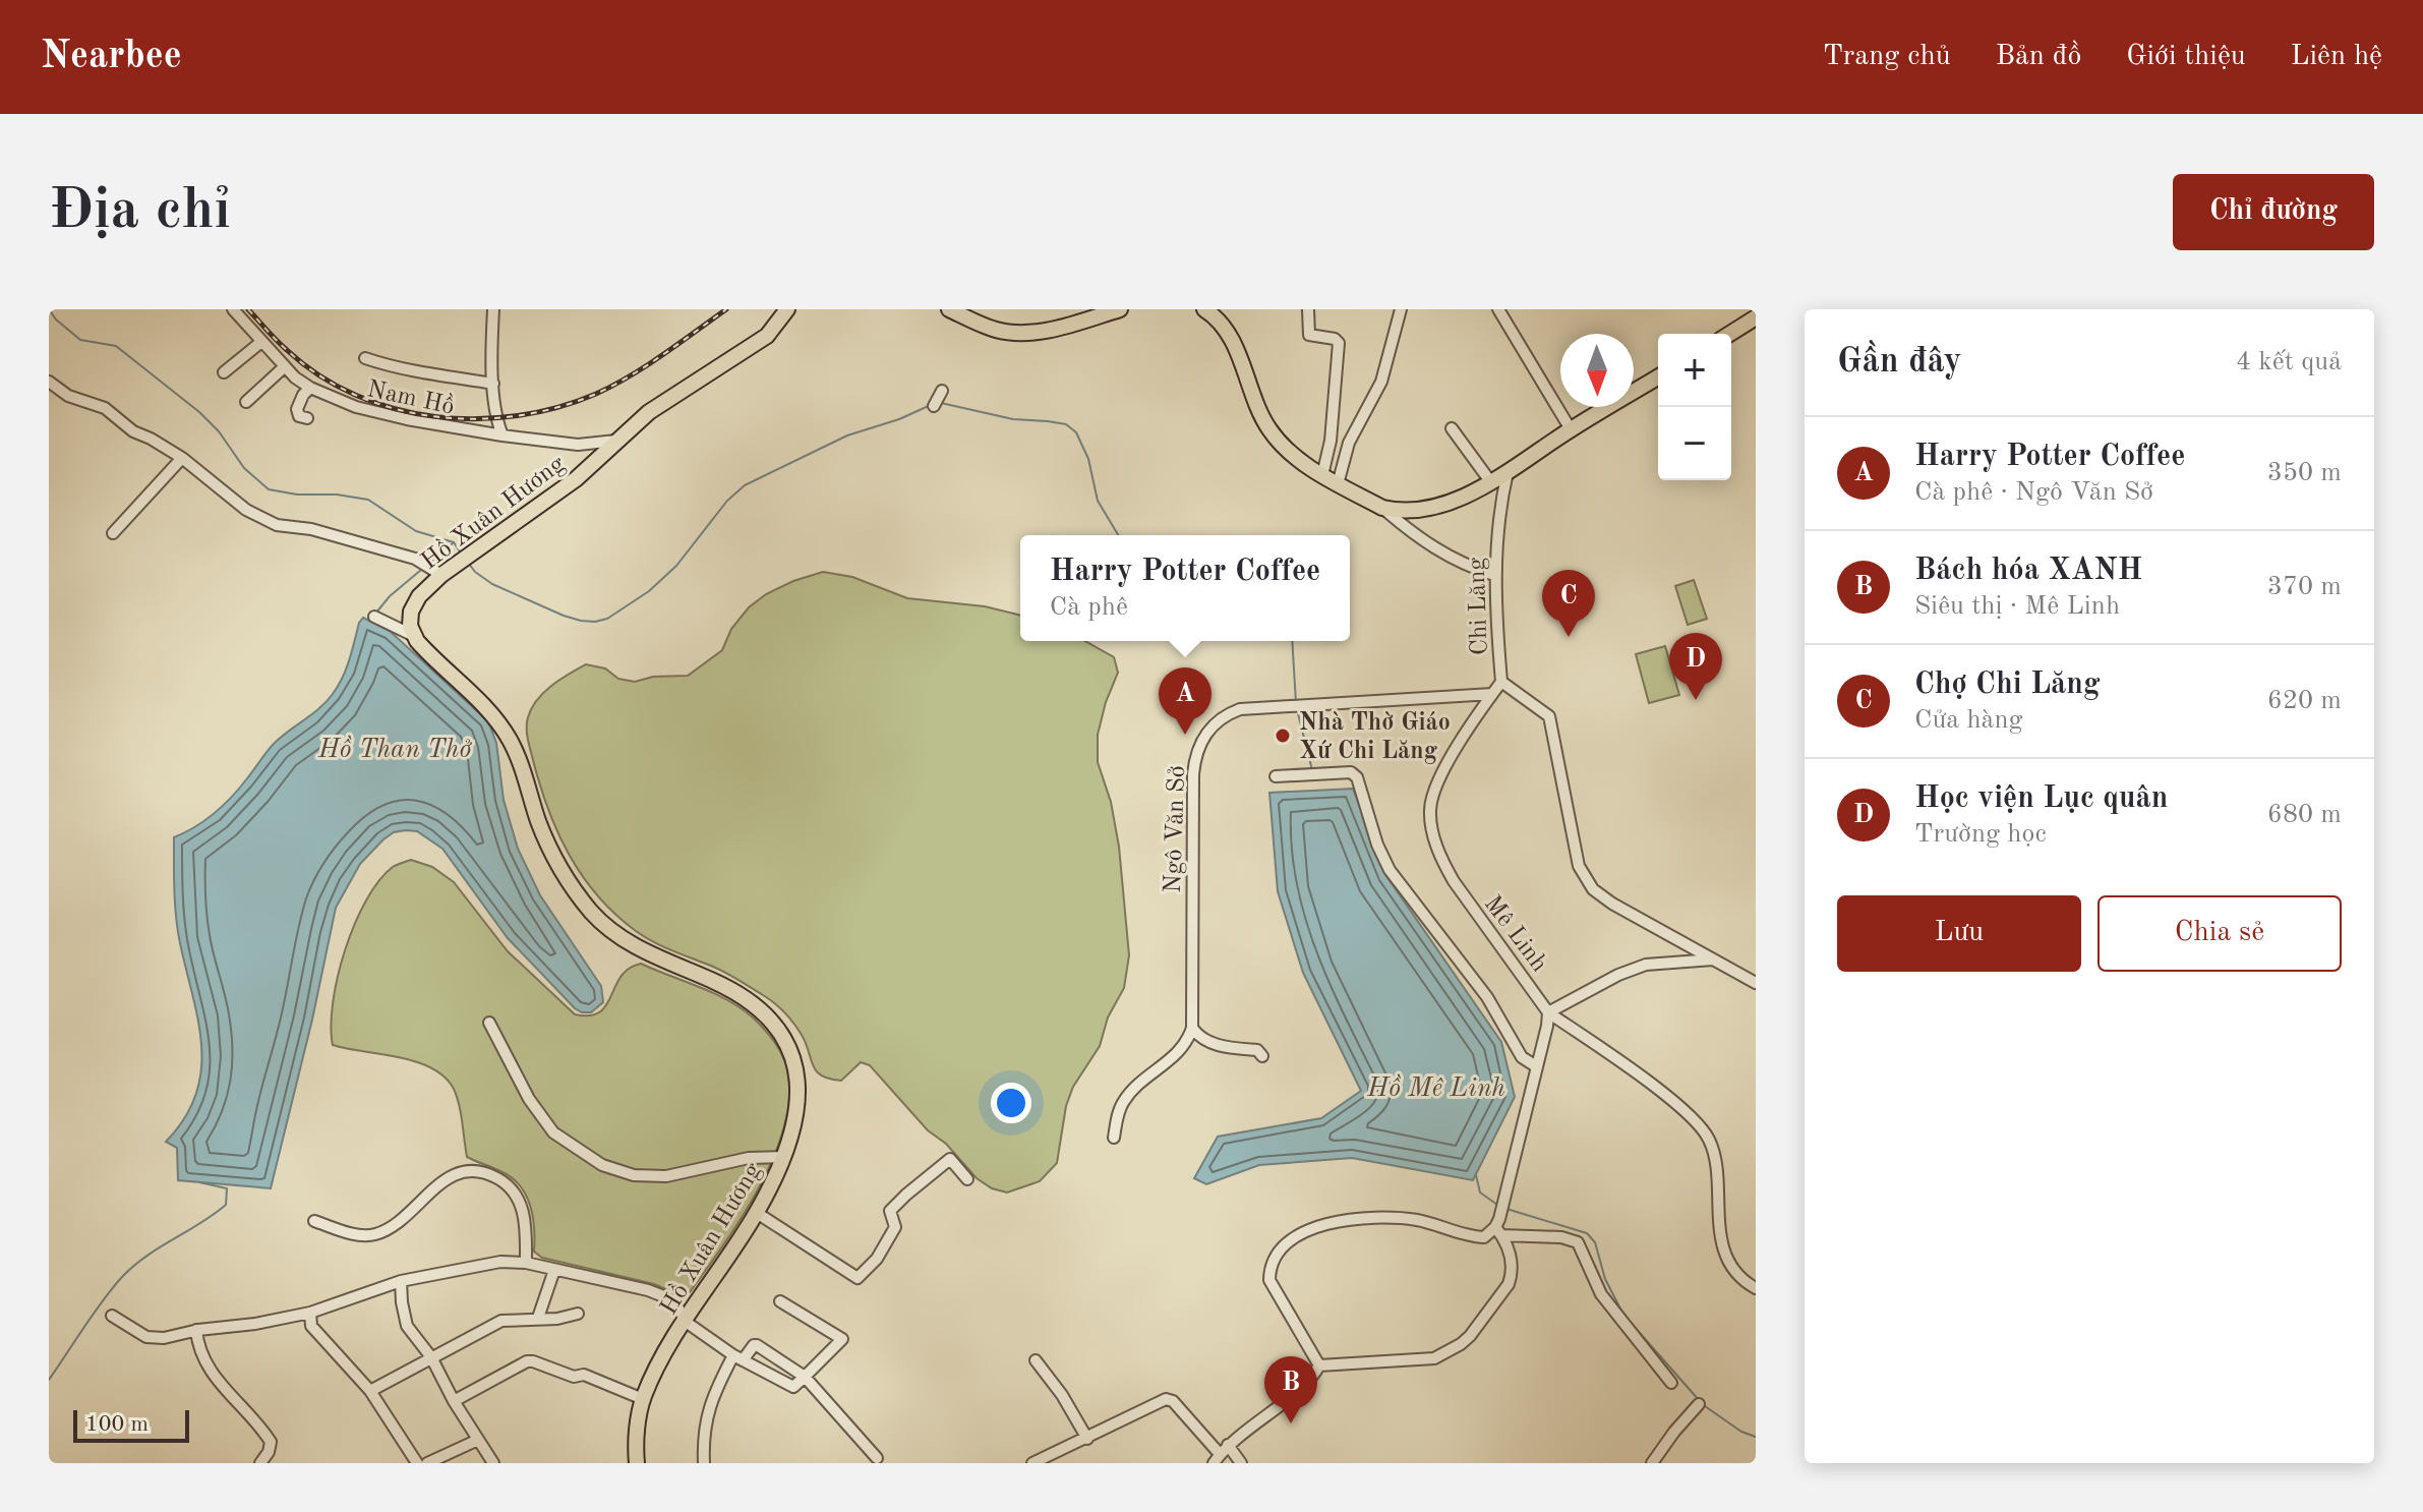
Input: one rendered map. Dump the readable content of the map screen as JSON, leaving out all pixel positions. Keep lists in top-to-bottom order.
{
  "streets": {
    "main road": ["Hồ Xuân Hương"],
    "street": [
      "Nam Hồ",
      "Chi Lăng",
      "Ngô Văn Sở",
      "Mê Linh"
    ]
  },
  "crossings": [
    ["Nam Hồ", "Hồ Xuân Hương"],
    ["Chi Lăng", "Mê Linh"],
    ["Ngô Văn Sở", "Mê Linh"]
  ],
  "water": ["Hồ Than Thở", "Hồ Mê Linh"],
  "places": ["Nhà Thờ Giáo Xứ Chi Lăng"],
  "scale_bar": "100 m",
  "north": "bottom",
  "page": {
    "header": "Nearbee",
    "nav": [
      "Trang chủ",
      "Bản đồ",
      "Giới thiệu",
      "Liên hệ"
    ],
    "buttons": [
      "Chỉ đường",
      ["Lưu", "Chia sẻ"]
    ],
    "title": "Địa chỉ",
    "heading": ["Gần đây", "4 kết quả"],
    "map_buttons": ["+", "−"],
    "list": [
      {
        "mark": "A",
        "name": "Harry Potter Coffee",
        "note": "Cà phê · Ngô Văn Sở",
        "value": "350 m"
      },
      {
        "mark": "B",
        "name": "Bách hóa XANH",
        "note": "Siêu thị · Mê Linh",
        "value": "370 m"
      },
      {
        "mark": "C",
        "name": "Chợ Chi Lăng",
        "note": "Cửa hàng",
        "value": "620 m"
      },
      {
        "mark": "D",
        "name": "Học viện Lục quân",
        "note": "Trường học",
        "value": "680 m"
      }
    ],
    "popup": ["Harry Potter Coffee", "Cà phê"],
    "pins": [
      "C",
      "D",
      "A",
      "B"
    ],
    "scale": "100 m"
  }
}
